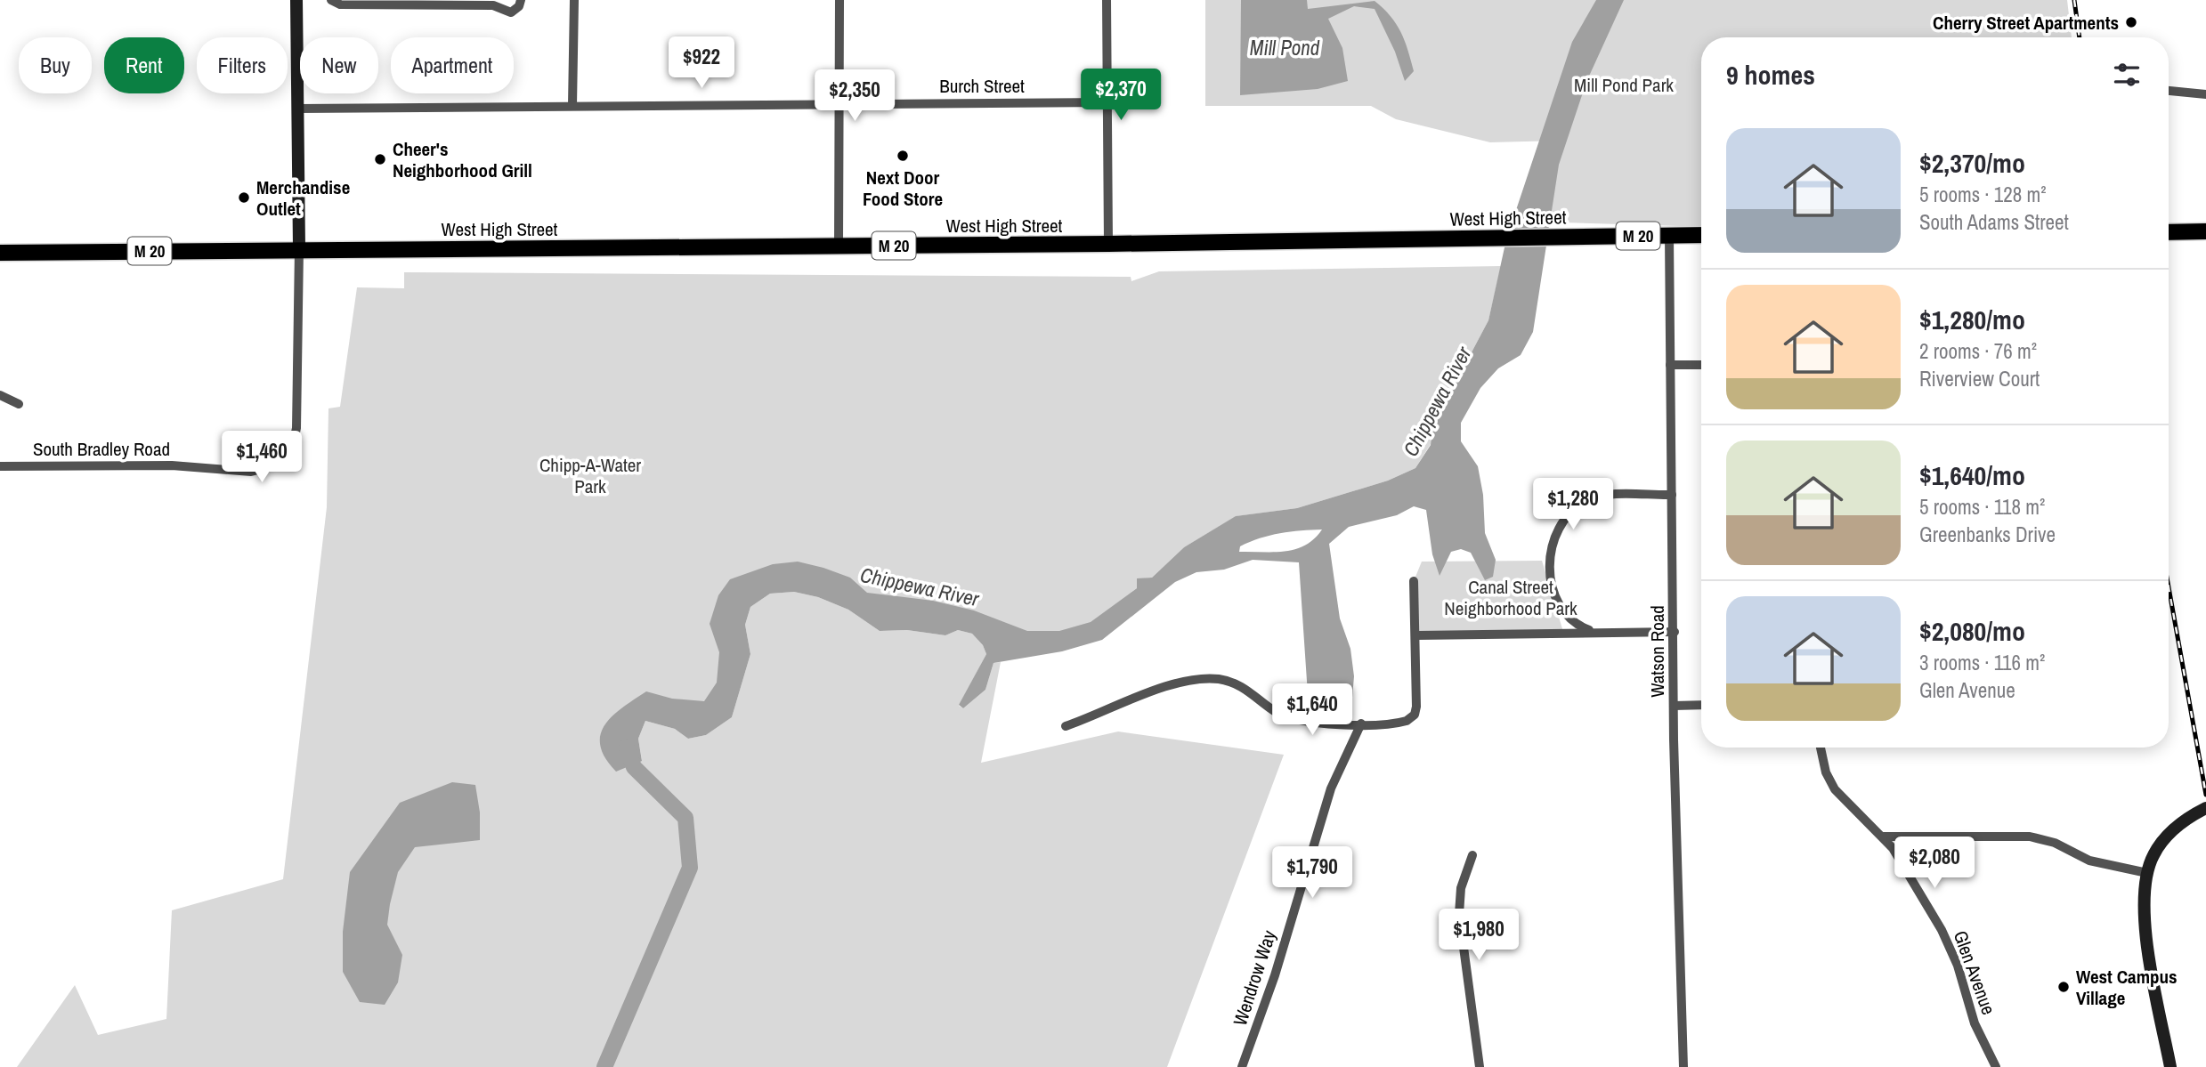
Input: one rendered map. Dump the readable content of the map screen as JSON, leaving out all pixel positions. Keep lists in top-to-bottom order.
{
  "streets": {
    "main road": ["West High Street", "M 20"],
    "street": [
      "Burch Street",
      "South Bradley Road",
      "Watson Road",
      "Glen Avenue",
      "Wendrow Way"
    ]
  },
  "crossings": [
    ["West High Street", "M 20"],
    ["West High Street", "South Bradley Road"],
    ["West High Street", "Watson Road"],
    ["M 20", "South Bradley Road"]
  ],
  "water": ["Mill Pond", "Chippewa River"],
  "parks": ["Mill Pond Park", "Chipp-A-Water Park", "Canal Street Neighborhood Park"],
  "places": [
    "Cherry Street Apartments",
    "Next Door Food Store",
    "Cheer's Neighborhood Grill",
    "Merchandise Outlet",
    "West Campus Village"
  ],
  "page": {
    "price": [
      "$922",
      "$2,370",
      "$2,350",
      "$1,460",
      "$1,280",
      "$1,640",
      "$2,080",
      "$1,790",
      "$1,980"
    ],
    "chip": [
      "Buy",
      "Rent",
      "Filters",
      "New",
      "Apartment"
    ],
    "heading": "9 homes",
    "list": [
      {
        "name": "$2,370/mo",
        "note": "5 rooms · 128 m² · South Adams Street"
      },
      {
        "name": "$1,280/mo",
        "note": "2 rooms · 76 m² · Riverview Court"
      },
      {
        "name": "$1,640/mo",
        "note": "5 rooms · 118 m² · Greenbanks Drive"
      },
      {
        "name": "$2,080/mo",
        "note": "3 rooms · 116 m² · Glen Avenue"
      }
    ]
  }
}
